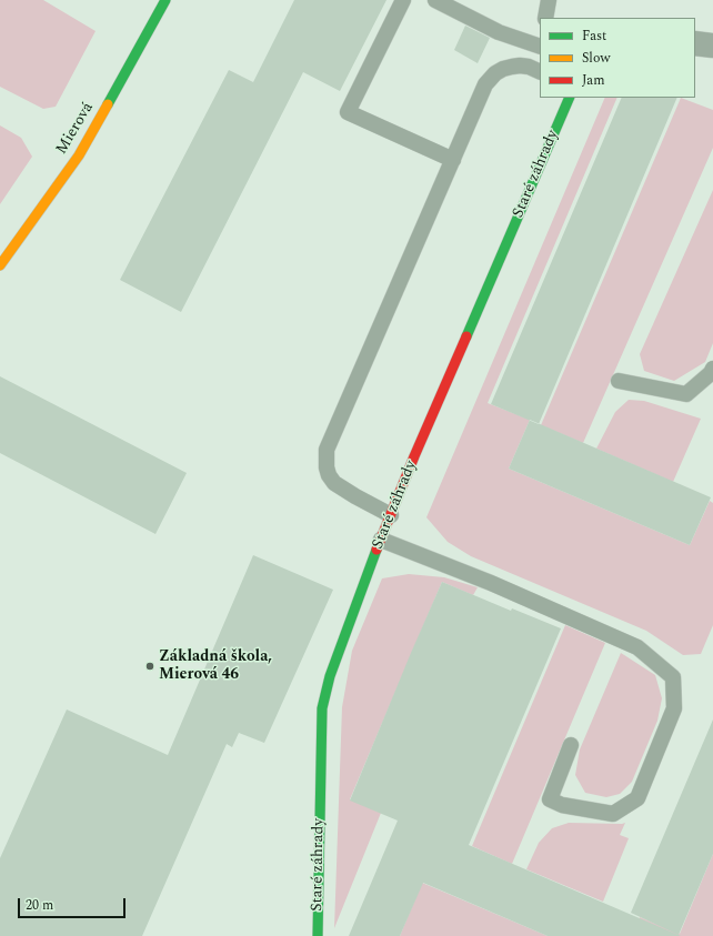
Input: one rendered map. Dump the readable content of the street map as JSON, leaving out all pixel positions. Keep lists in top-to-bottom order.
{
  "streets": {
    "street": ["Mierová", "Staré záhrady"]
  },
  "places": ["Základná škola, Mierová 46"],
  "legend": ["Fast", "Slow", "Jam"],
  "scale_bar": "20 m"
}
